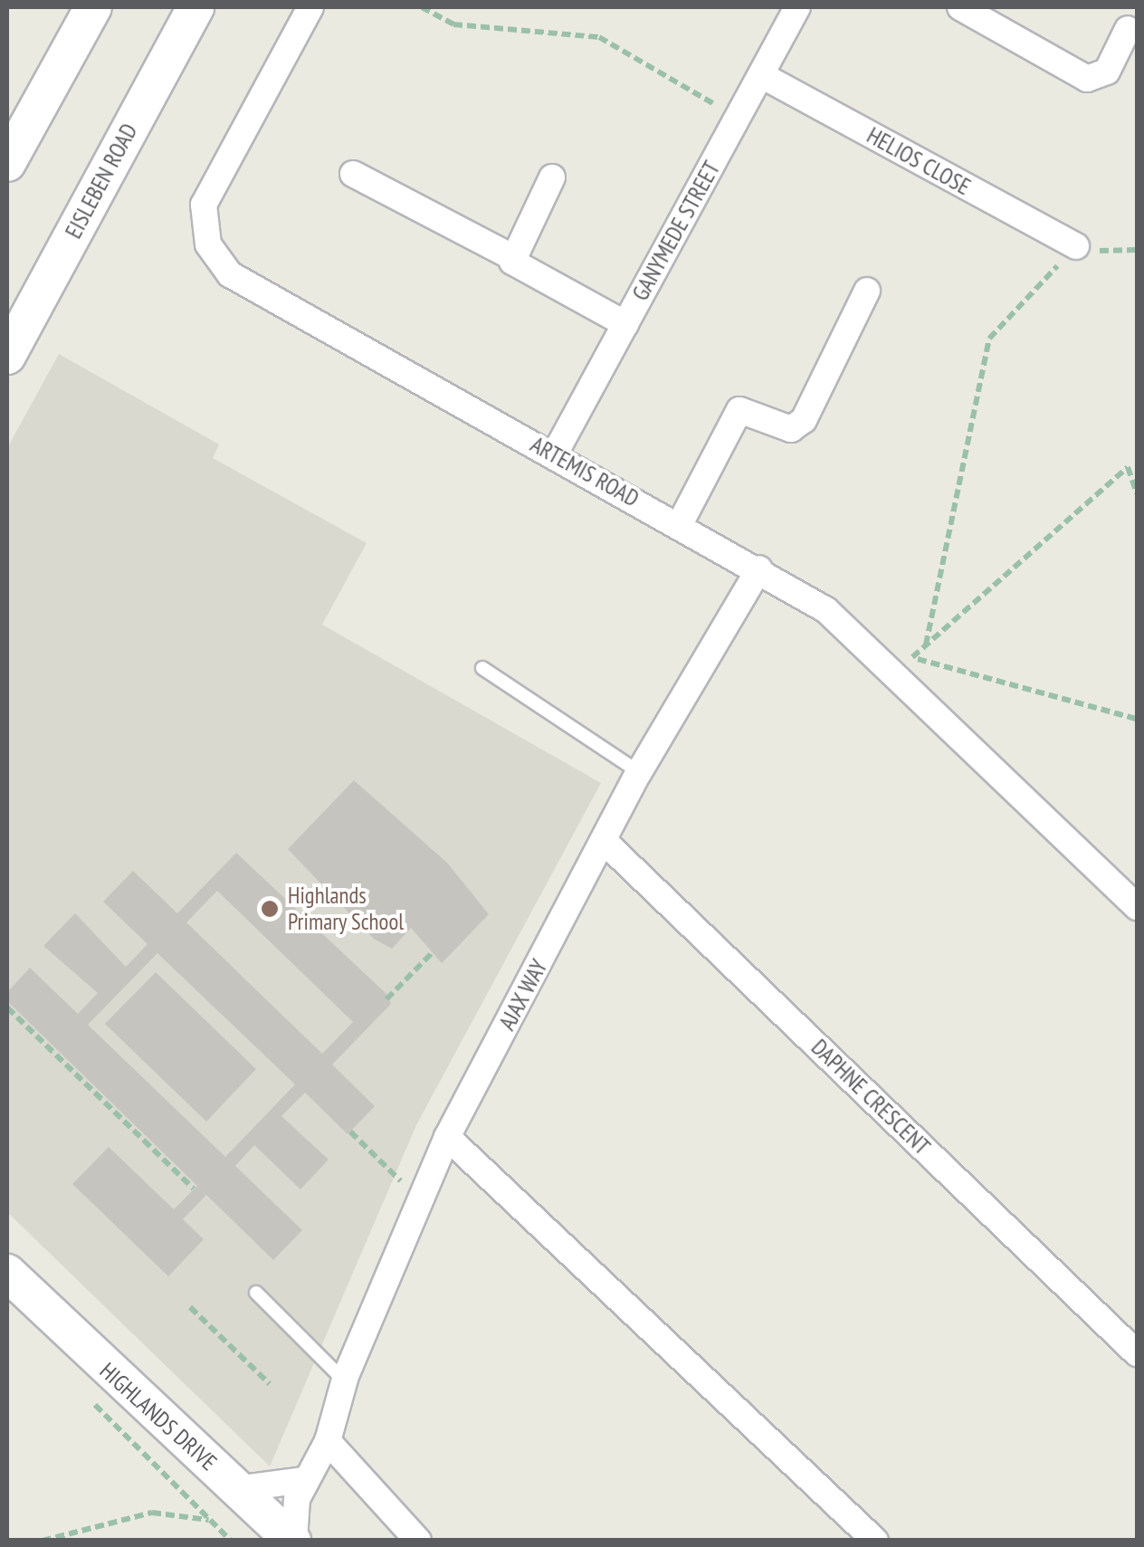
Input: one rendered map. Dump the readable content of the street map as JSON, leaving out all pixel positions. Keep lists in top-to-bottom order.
{
  "streets": {
    "main road": ["EISLEBEN ROAD", "HIGHLANDS DRIVE"],
    "street": [
      "HELIOS CLOSE",
      "GANYMEDE STREET",
      "ARTEMIS ROAD",
      "AJAX WAY",
      "DAPHNE CRESCENT"
    ]
  },
  "crossings": [
    ["HELIOS CLOSE", "GANYMEDE STREET"],
    ["GANYMEDE STREET", "ARTEMIS ROAD"],
    ["ARTEMIS ROAD", "AJAX WAY"],
    ["AJAX WAY", "DAPHNE CRESCENT"],
    ["AJAX WAY", "HIGHLANDS DRIVE"]
  ],
  "places": ["Highlands Primary School"]
}
